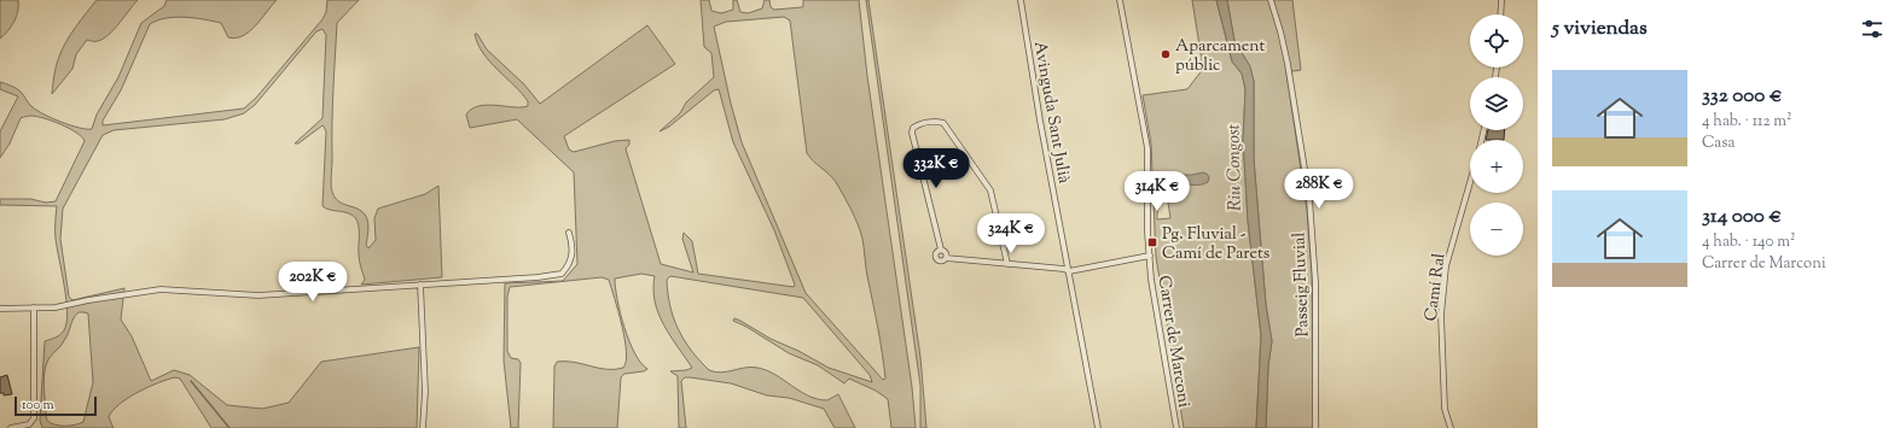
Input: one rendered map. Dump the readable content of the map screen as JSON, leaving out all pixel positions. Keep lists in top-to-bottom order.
{
  "streets": {
    "street": [
      "Avinguda Sant Julià",
      "Passeig Fluvial",
      "Camí Ral",
      "Carrer de Marconi"
    ]
  },
  "water": ["Riu Congost"],
  "places": {
    "other": ["Aparcament públic"],
    "transit": ["Pg. Fluvial - Camí de Parets"]
  },
  "scale_bar": "100 m",
  "page": {
    "heading": "5 viviendas",
    "map_buttons": ["+", "−"],
    "list": [
      {
        "name": "332 000 €",
        "note": "4 hab. · 112 m² · Casa"
      },
      {
        "name": "314 000 €",
        "note": "4 hab. · 140 m² · Carrer de Marconi"
      }
    ],
    "price": [
      "332K €",
      "288K €",
      "314K €",
      "324K €",
      "202K €"
    ],
    "scale": "100 m"
  }
}
